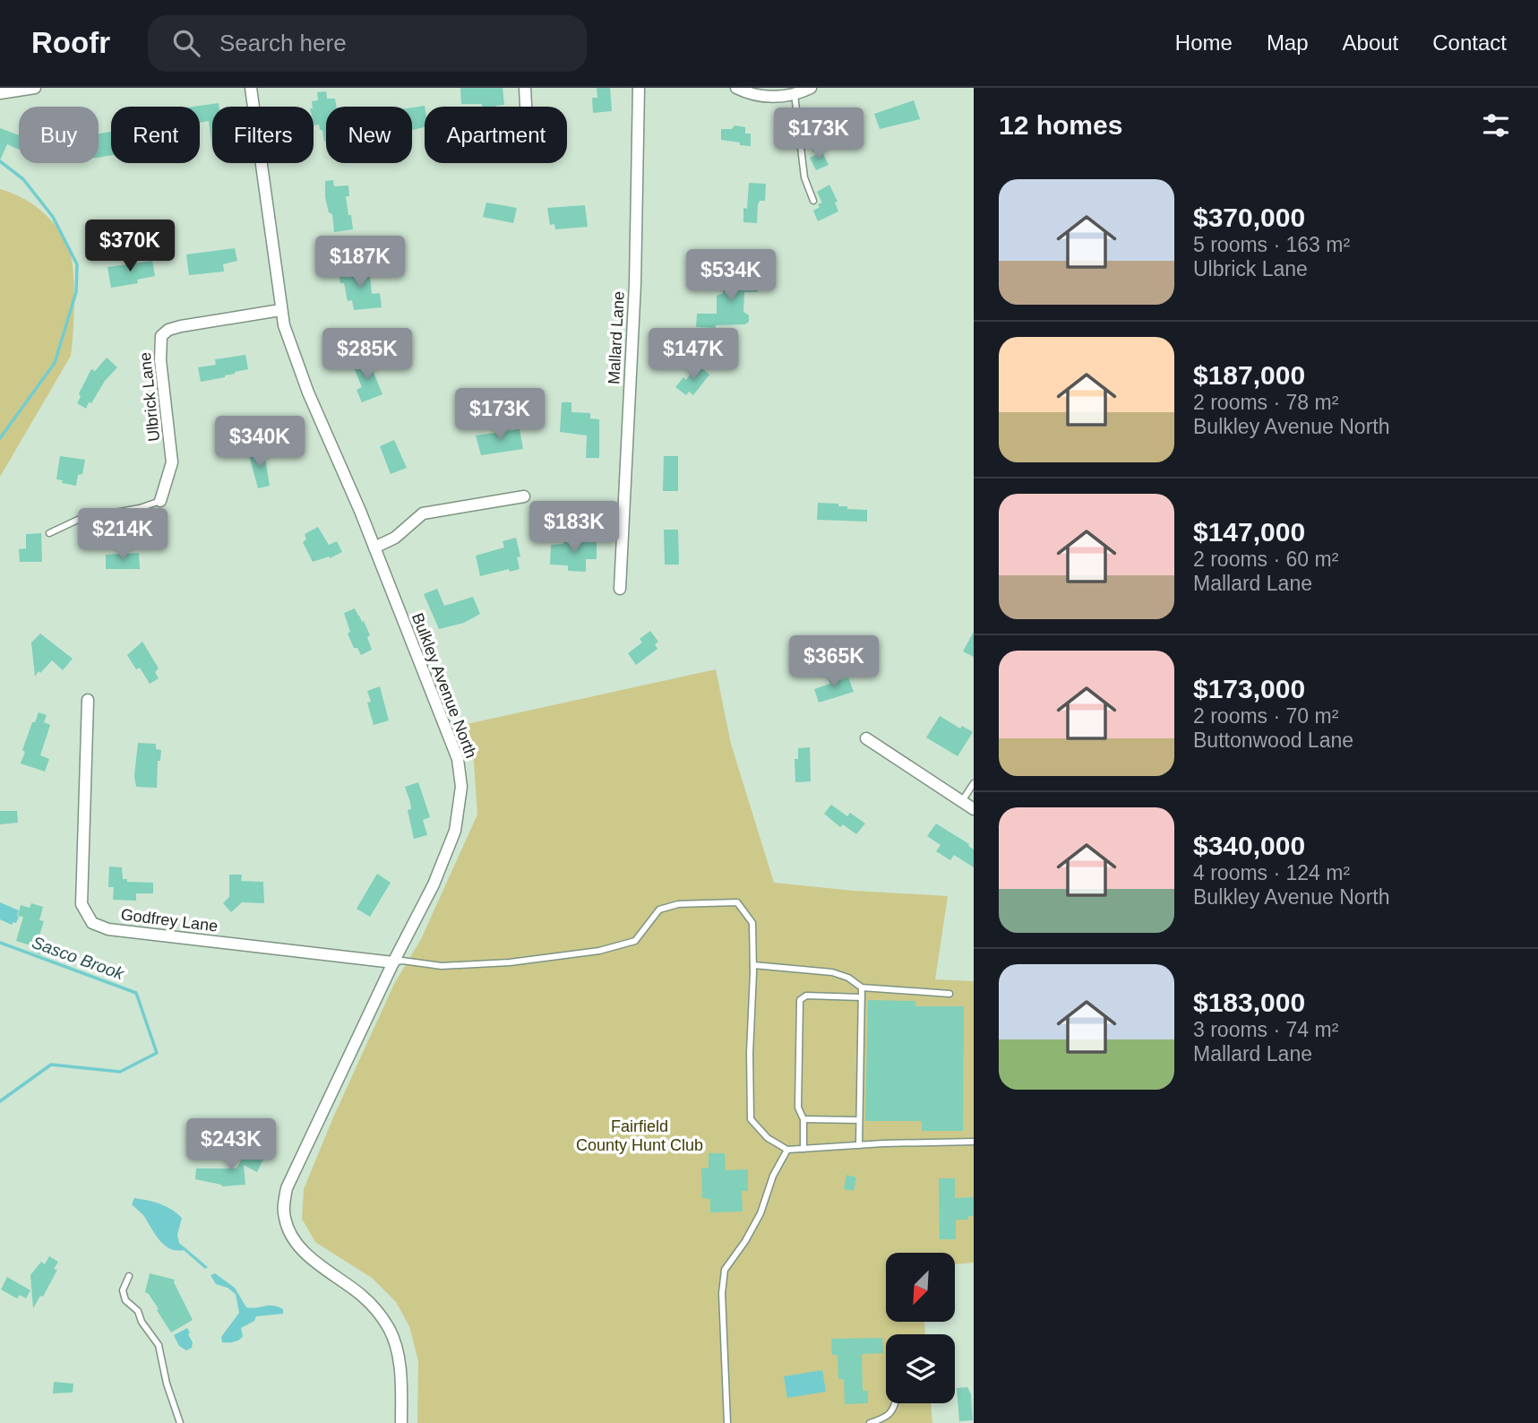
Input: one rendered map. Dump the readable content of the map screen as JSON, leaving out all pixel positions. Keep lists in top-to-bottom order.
{
  "streets": {
    "street": [
      "Mallard Lane",
      "Ulbrick Lane",
      "Bulkley Avenue North",
      "Godfrey Lane"
    ]
  },
  "crossings": [
    ["Ulbrick Lane", "Bulkley Avenue North"],
    ["Bulkley Avenue North", "Godfrey Lane"]
  ],
  "water": ["Sasco Brook"],
  "parks": ["Fairfield County Hunt Club"],
  "north": "bottom left",
  "page": {
    "header": "Roofr",
    "search": "Search here",
    "nav": [
      "Home",
      "Map",
      "About",
      "Contact"
    ],
    "heading": "12 homes",
    "chip": [
      "Buy",
      "Rent",
      "Filters",
      "New",
      "Apartment"
    ],
    "price": [
      "$173K",
      "$370K",
      "$187K",
      "$534K",
      "$285K",
      "$147K",
      "$173K",
      "$340K",
      "$183K",
      "$214K",
      "$365K",
      "$243K"
    ],
    "list": [
      {
        "name": "$370,000",
        "note": "5 rooms · 163 m² · Ulbrick Lane"
      },
      {
        "name": "$187,000",
        "note": "2 rooms · 78 m² · Bulkley Avenue North"
      },
      {
        "name": "$147,000",
        "note": "2 rooms · 60 m² · Mallard Lane"
      },
      {
        "name": "$173,000",
        "note": "2 rooms · 70 m² · Buttonwood Lane"
      },
      {
        "name": "$340,000",
        "note": "4 rooms · 124 m² · Bulkley Avenue North"
      },
      {
        "name": "$183,000",
        "note": "3 rooms · 74 m² · Mallard Lane"
      }
    ]
  }
}
